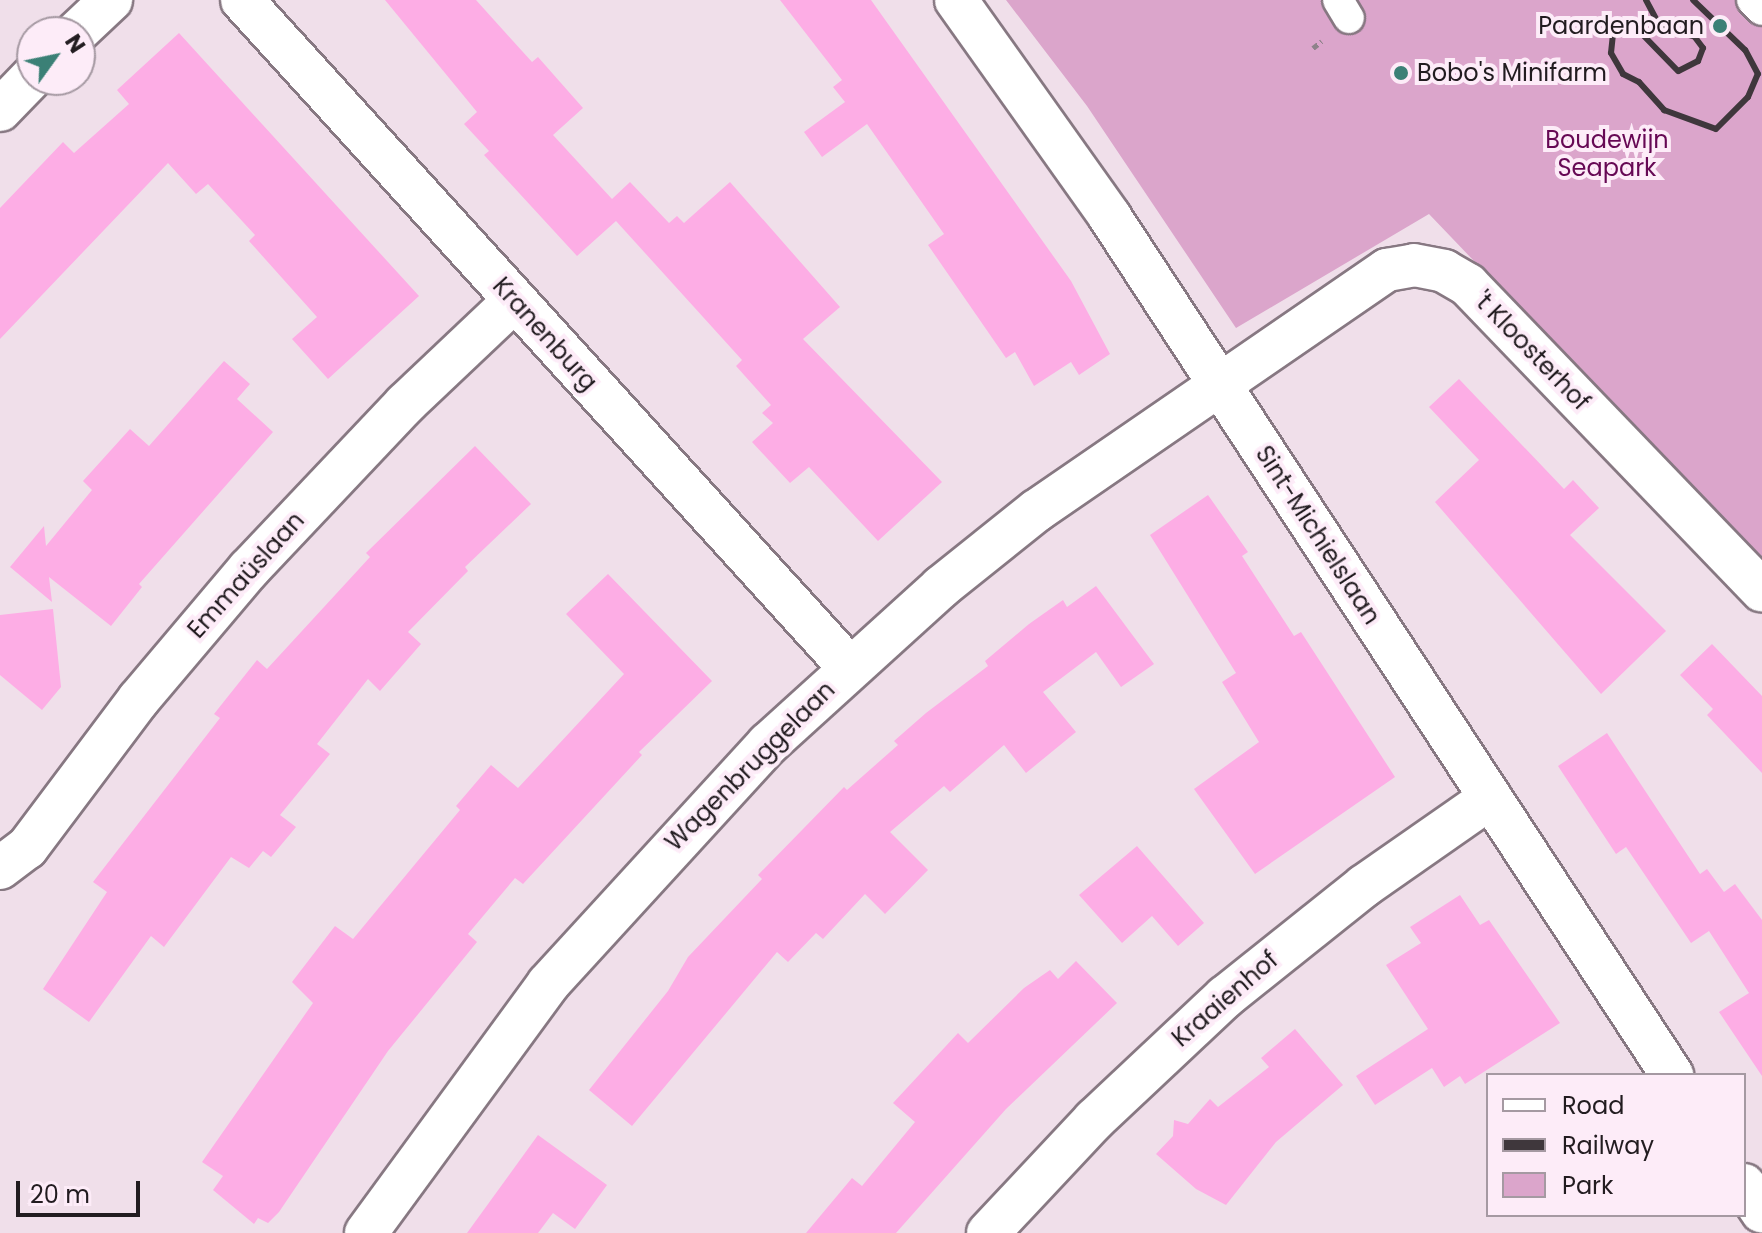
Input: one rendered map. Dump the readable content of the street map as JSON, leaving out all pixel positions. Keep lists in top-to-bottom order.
{
  "streets": {
    "street": [
      "Kranenburg",
      "'t Kloosterhof",
      "Sint-Michielslaan",
      "Emmaüslaan",
      "Wagenbruggelaan",
      "Kraaienhof"
    ]
  },
  "crossings": [
    ["Kranenburg", "Emmaüslaan"],
    ["Kranenburg", "Wagenbruggelaan"],
    ["'t Kloosterhof", "Sint-Michielslaan"],
    ["'t Kloosterhof", "Wagenbruggelaan"],
    ["Sint-Michielslaan", "Wagenbruggelaan"],
    ["Sint-Michielslaan", "Kraaienhof"]
  ],
  "parks": ["Boudewijn Seapark"],
  "places": ["Paardenbaan", "Bobo's Minifarm"],
  "legend": ["Road", "Railway", "Park"],
  "scale_bar": "20 m",
  "north": "top right"
}
